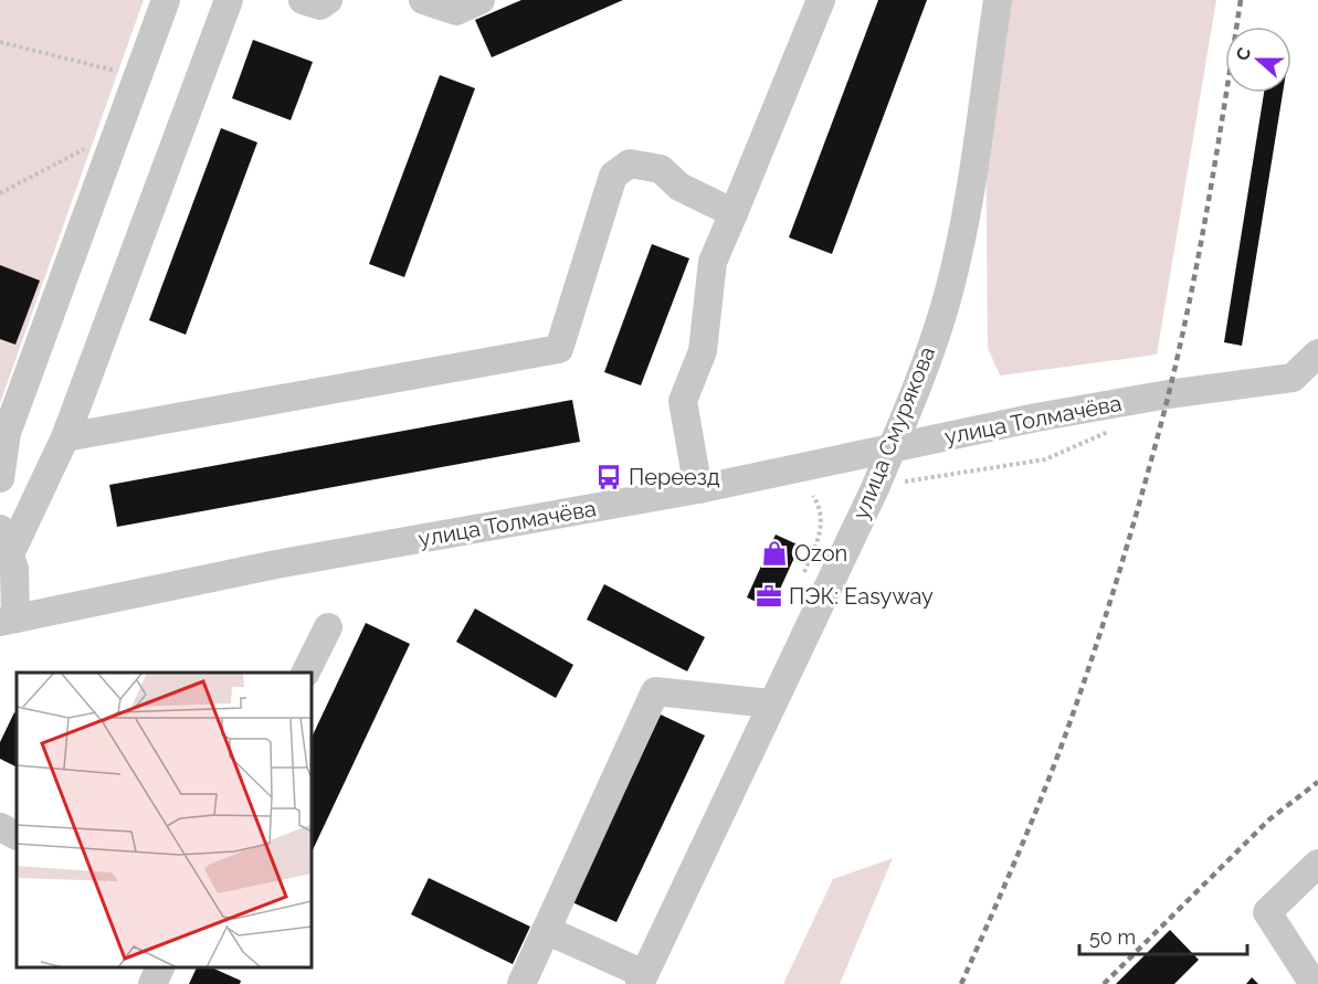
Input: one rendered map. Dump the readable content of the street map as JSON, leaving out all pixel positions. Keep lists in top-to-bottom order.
{
  "streets": {
    "street": ["улица Толмачёва", "улица Смурякова"]
  },
  "crossings": [
    ["улица Толмачёва", "улица Смурякова"]
  ],
  "places": {
    "bus stop": ["Переезд"],
    "shop": ["Ozon"],
    "office": ["ПЭК: Easyway"]
  },
  "scale_bar": "50 m",
  "north": "left"
}
